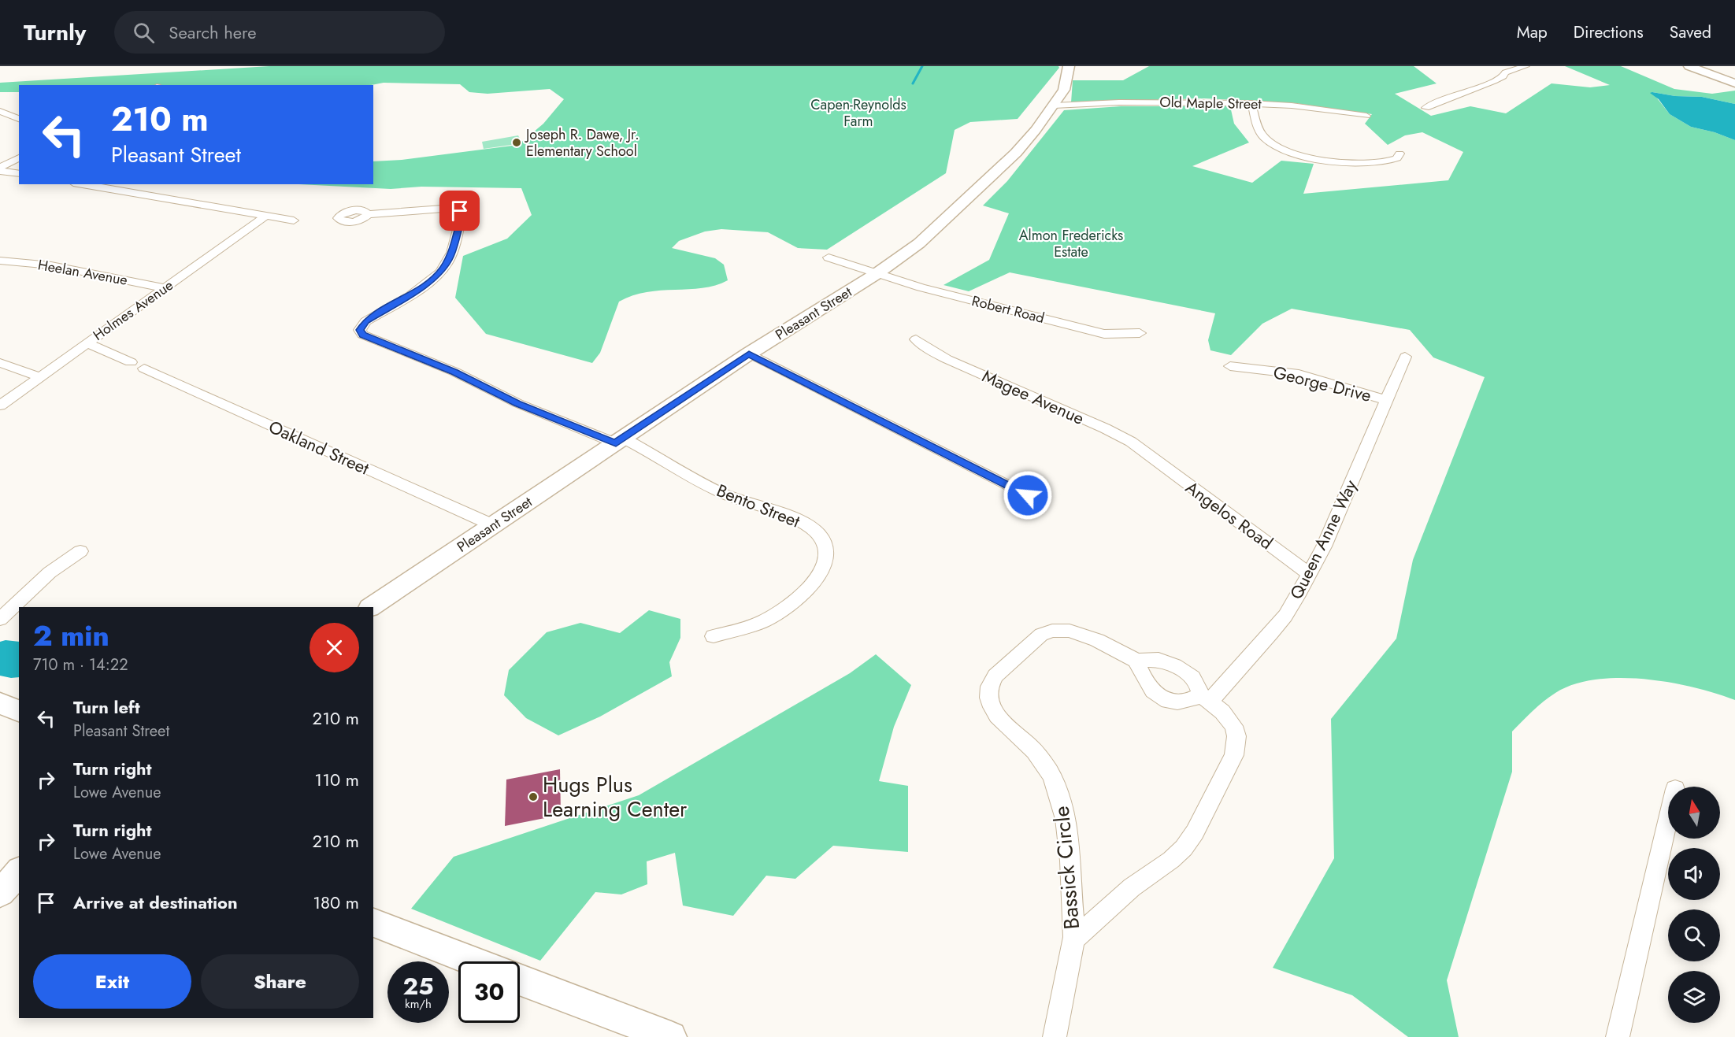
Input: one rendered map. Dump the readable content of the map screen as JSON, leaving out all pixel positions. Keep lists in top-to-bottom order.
{
  "streets": {
    "main road": ["Pleasant Street"],
    "street": [
      "Old Maple Street",
      "Heelan Avenue",
      "Robert Road",
      "Holmes Avenue",
      "George Drive",
      "Magee Avenue",
      "Oakland Street",
      "Bento Street",
      "Angelos Road",
      "Queen Anne Way",
      "Bassick Circle"
    ]
  },
  "crossings": [
    ["Old Maple Street", "Pleasant Street"],
    ["Heelan Avenue", "Holmes Avenue"],
    ["Robert Road", "Pleasant Street"],
    ["Pleasant Street", "Oakland Street"],
    ["Pleasant Street", "Bento Street"],
    ["George Drive", "Queen Anne Way"],
    ["Magee Avenue", "Angelos Road"],
    ["Angelos Road", "Queen Anne Way"],
    ["Queen Anne Way", "Bassick Circle"]
  ],
  "parks": ["Capen-Reynolds Farm", "Almon Fredericks Estate"],
  "places": ["Joseph R. Dawe, Jr. Elementary School", "Hugs Plus Learning Center"],
  "north": "top",
  "page": {
    "header": "Turnly",
    "search": "Search here",
    "nav": ["Map", "Directions", "Saved"],
    "turn": ["210 m", "Pleasant Street"],
    "heading": ["2 min", "710 m · 14:22"],
    "list": [
      {
        "name": "Turn left",
        "note": "Pleasant Street",
        "value": "210 m"
      },
      {
        "name": "Turn right",
        "note": "Lowe Avenue",
        "value": "110 m"
      },
      {
        "name": "Turn right",
        "note": "Lowe Avenue",
        "value": "210 m"
      },
      {
        "name": "Arrive at destination",
        "value": "180 m"
      }
    ],
    "buttons": ["Exit", "Share"],
    "speed": "25 km/h",
    "limit": "30"
  }
}
